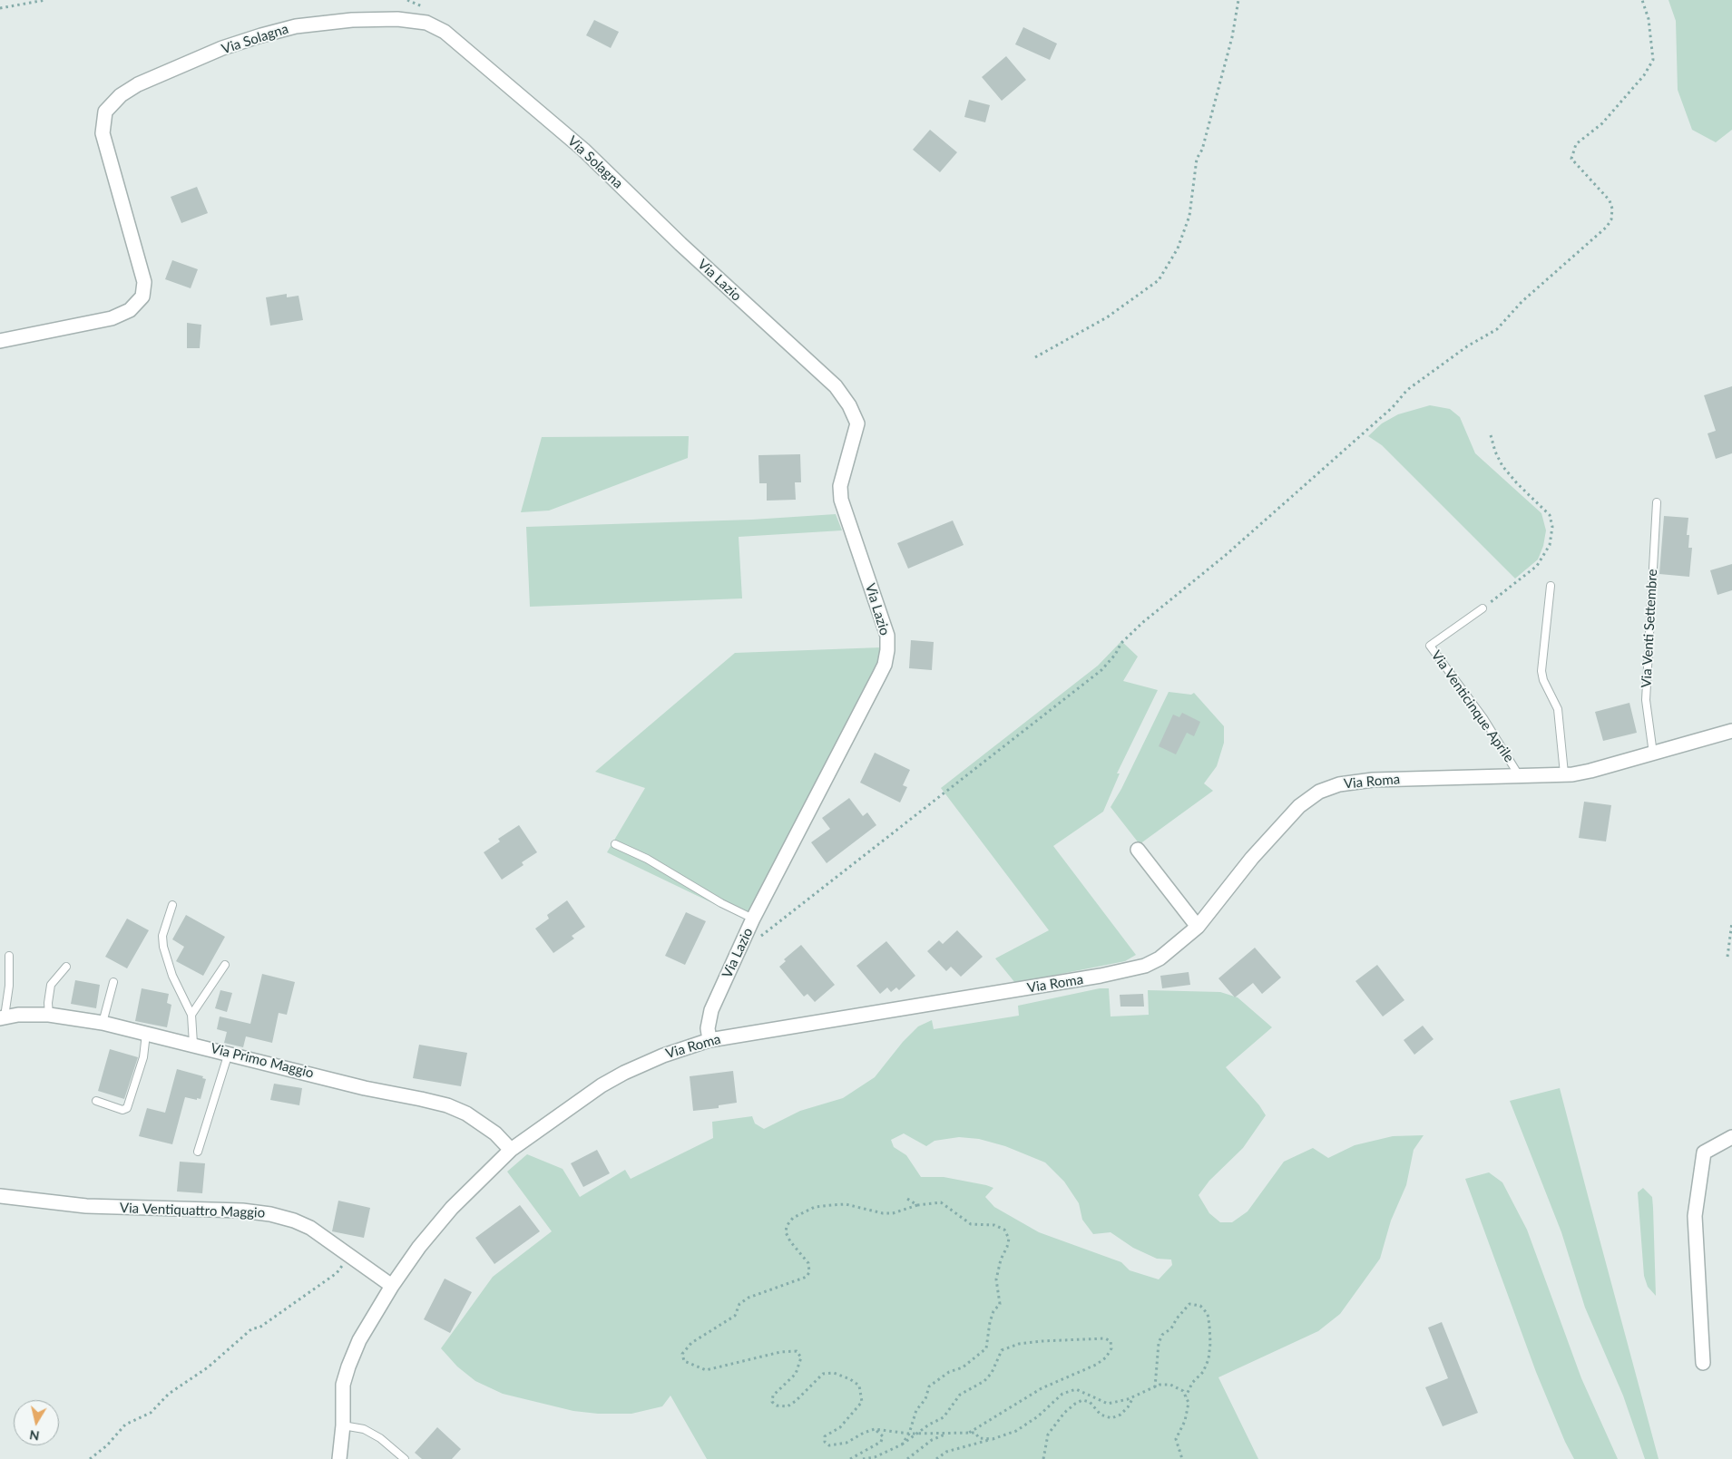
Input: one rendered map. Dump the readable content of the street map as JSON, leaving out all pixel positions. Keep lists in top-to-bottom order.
{
  "streets": {
    "street": [
      "Via Solagna",
      "Via Lazio",
      "Via Roma",
      "Via Primo Maggio",
      "Via Ventiquattro Maggio"
    ],
    "lane": ["Via Venti Settembre", "Via Venticinque Aprile"]
  },
  "crossings": [
    ["Via Solagna", "Via Lazio"],
    ["Via Lazio", "Via Roma"],
    ["Via Venti Settembre", "Via Roma"],
    ["Via Venticinque Aprile", "Via Roma"],
    ["Via Roma", "Via Primo Maggio"],
    ["Via Roma", "Via Ventiquattro Maggio"]
  ],
  "north": "bottom"
}
